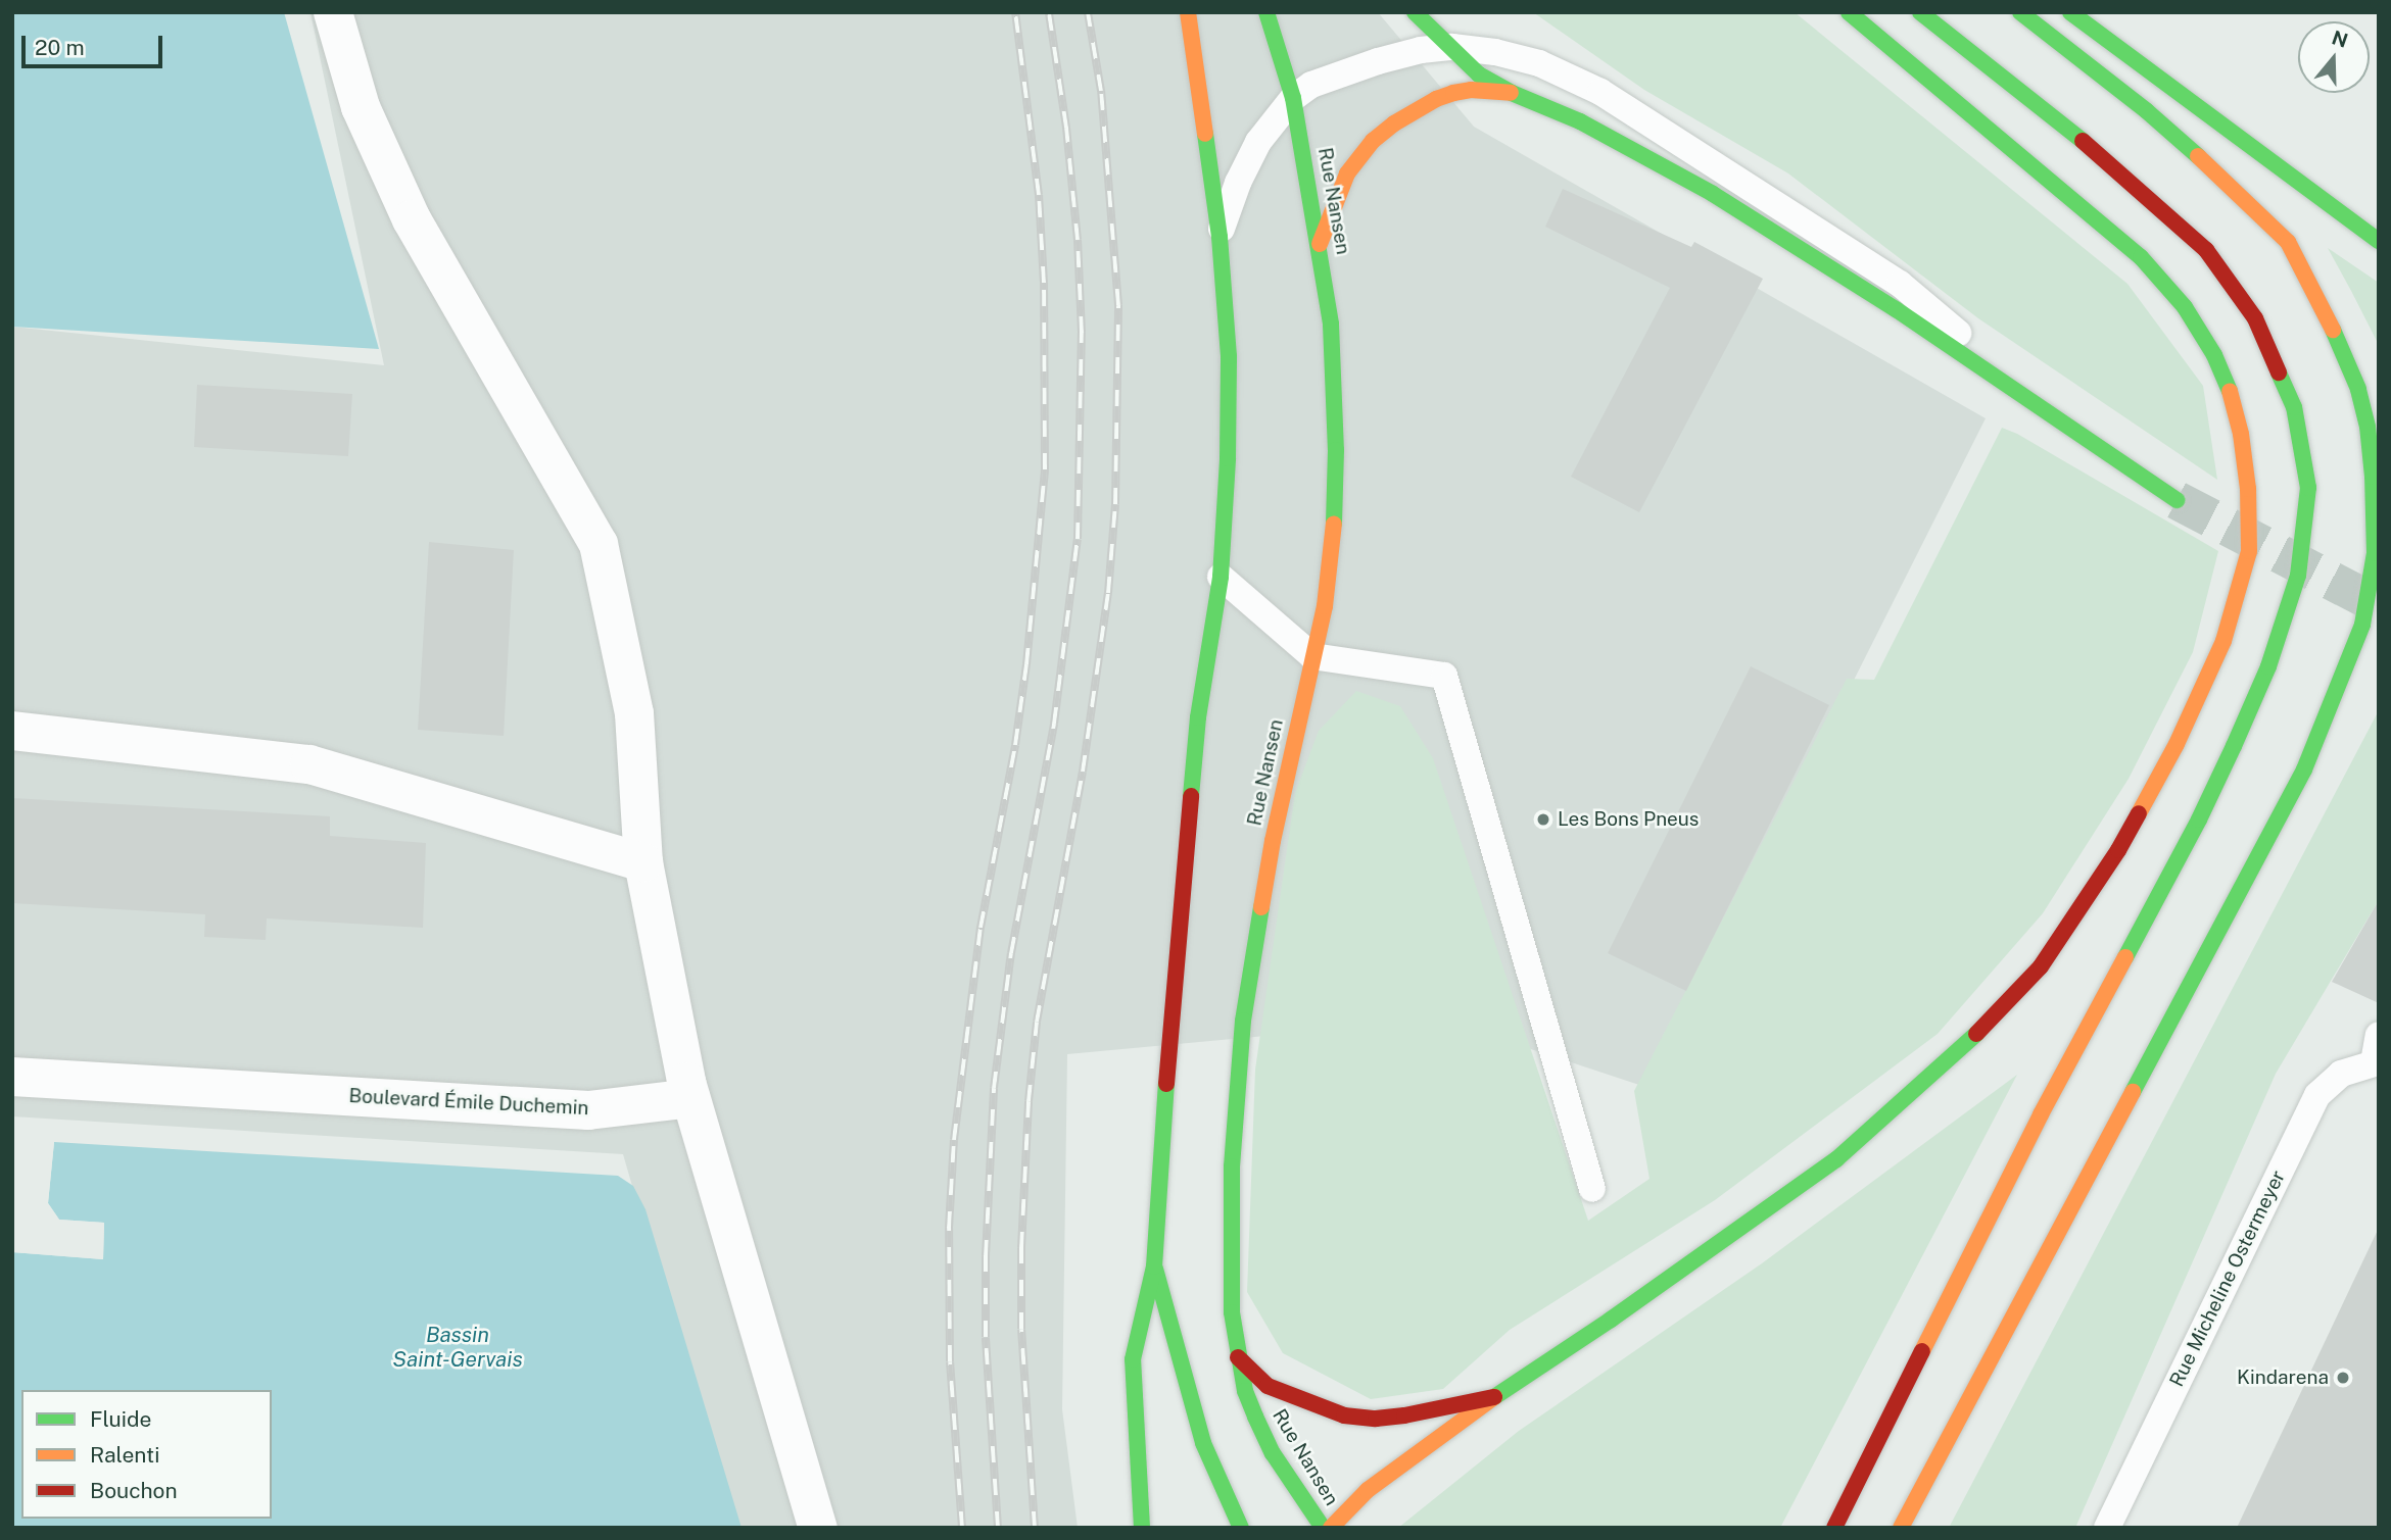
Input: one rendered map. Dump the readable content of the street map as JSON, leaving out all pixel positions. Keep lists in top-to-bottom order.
{
  "streets": {
    "main road": ["Rue Nansen"],
    "street": ["Boulevard Émile Duchemin"],
    "lane": ["Rue Micheline Ostermeyer"]
  },
  "water": ["Bassin Saint-Gervais"],
  "places": ["Les Bons Pneus", "Kindarena"],
  "legend": ["Fluide", "Ralenti", "Bouchon"],
  "scale_bar": "20 m",
  "north": "top"
}
